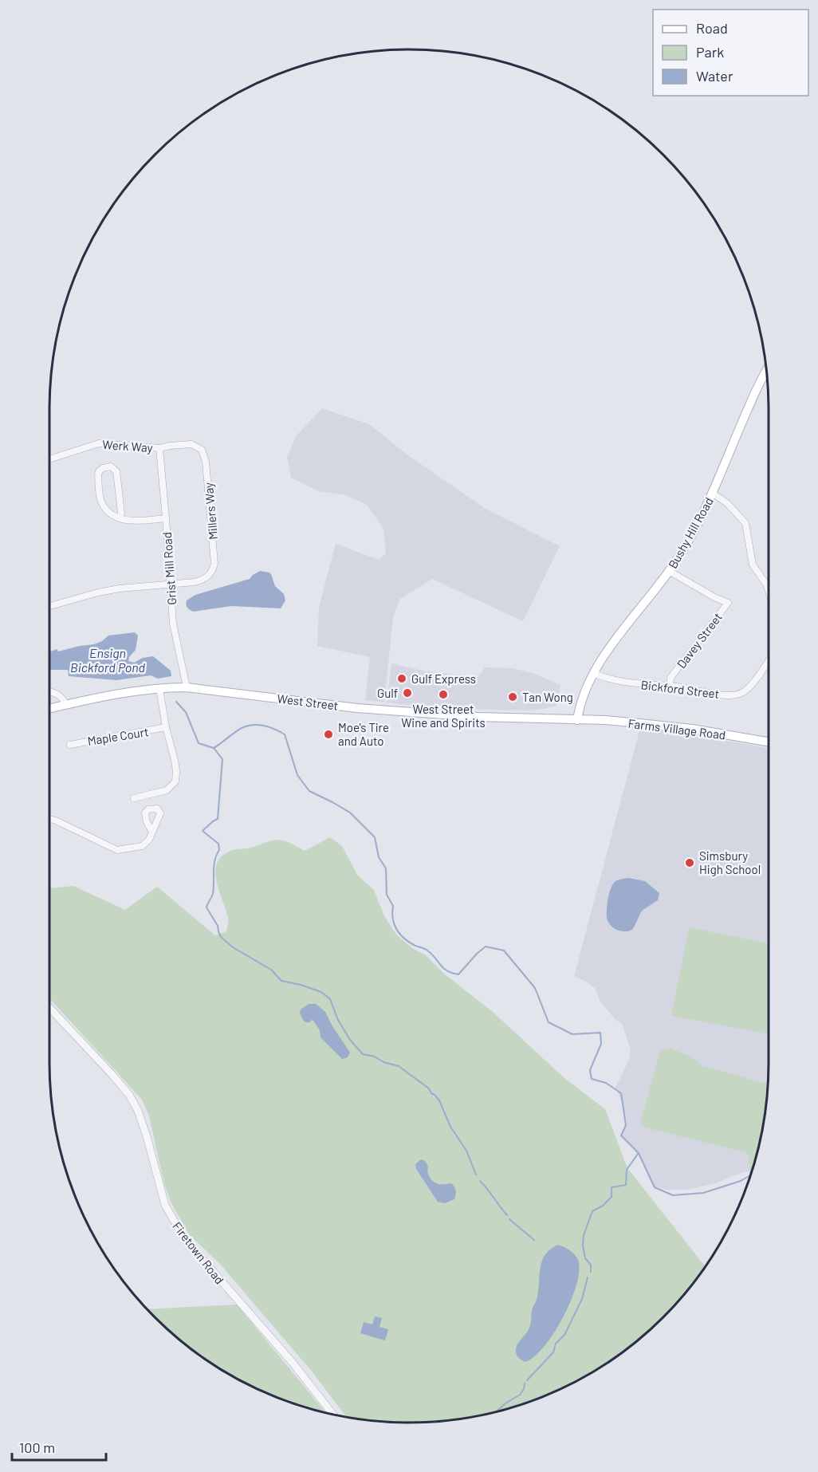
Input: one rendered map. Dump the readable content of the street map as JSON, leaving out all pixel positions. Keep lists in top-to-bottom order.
{
  "streets": {
    "main road": ["Bushy Hill Road", "West Street", "Farms Village Road"],
    "street": [
      "Werk Way",
      "Millers Way",
      "Grist Mill Road",
      "Davey Street",
      "Bickford Street",
      "Maple Court",
      "Firetown Road"
    ]
  },
  "crossings": [
    ["Werk Way", "Millers Way"],
    ["Werk Way", "Grist Mill Road"],
    ["Millers Way", "Grist Mill Road"],
    ["Bushy Hill Road", "Davey Street"],
    ["Bushy Hill Road", "Bickford Street"],
    ["Bushy Hill Road", "West Street"],
    ["Bushy Hill Road", "Farms Village Road"],
    ["Grist Mill Road", "West Street"],
    ["Davey Street", "Bickford Street"],
    ["West Street", "Farms Village Road"],
    ["West Street", "Maple Court"]
  ],
  "water": ["Ensign Bickford Pond"],
  "places": [
    "Gulf Express",
    "Gulf",
    "West Street Wine and Spirits",
    "Tan Wong",
    "Moe's Tire and Auto",
    "Simsbury High School"
  ],
  "legend": ["Road", "Park", "Water"],
  "scale_bar": "100 m"
}
